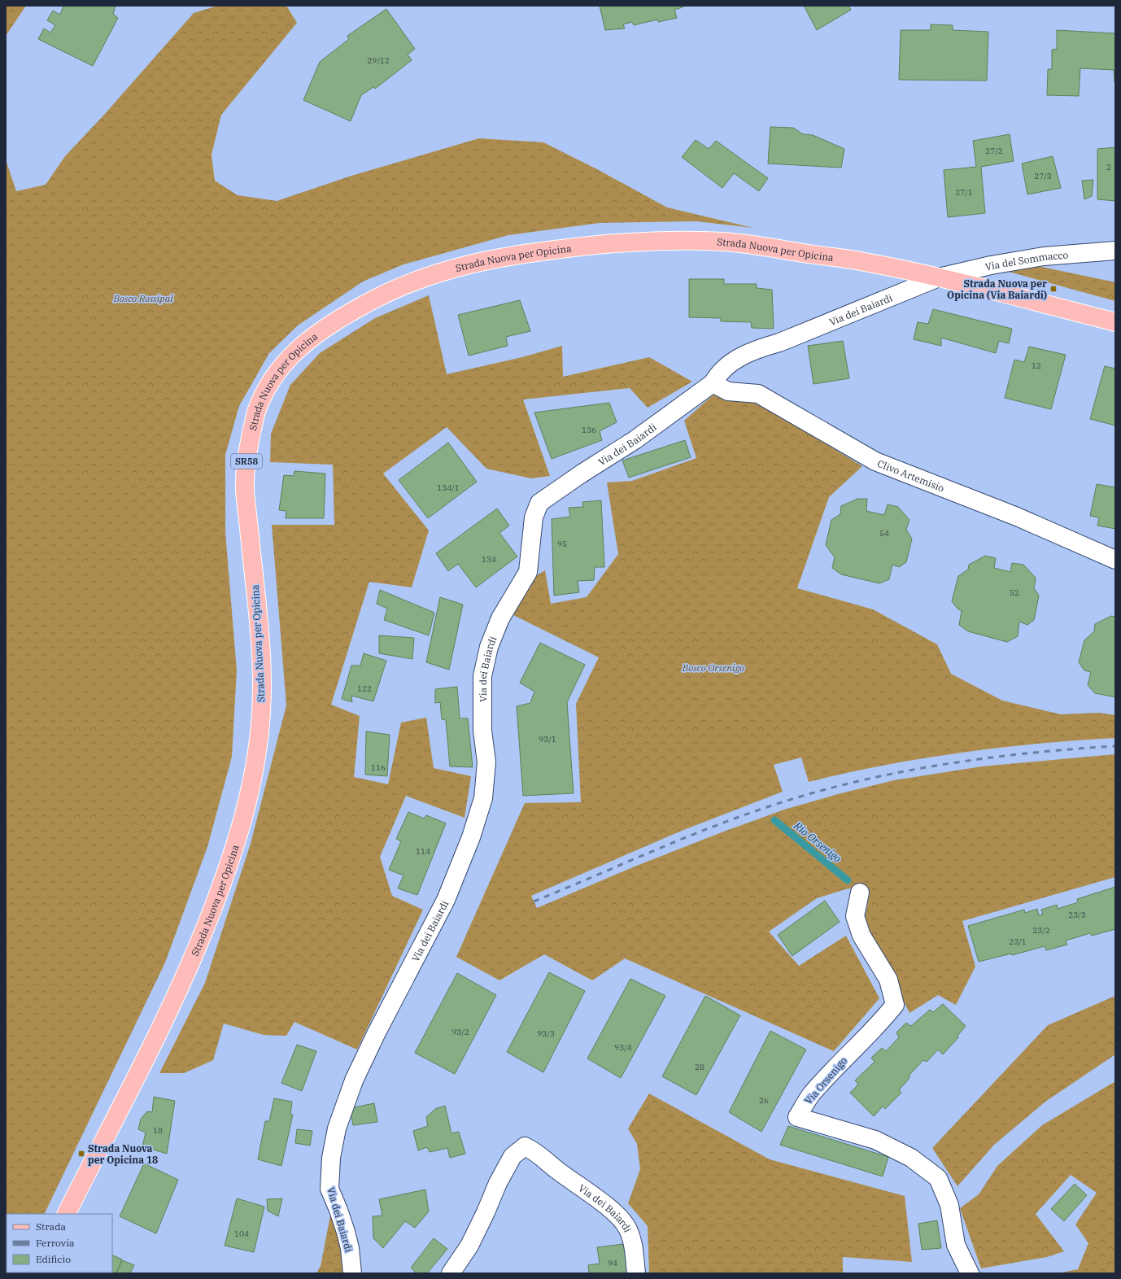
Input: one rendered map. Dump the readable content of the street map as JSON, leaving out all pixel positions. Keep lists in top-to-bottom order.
{
  "streets": {
    "main road": ["Strada Nuova per Opicina", "SR58"],
    "street": [
      "Via del Sommacco",
      "Via dei Baiardi",
      "Clivo Artemisio",
      "Via Orsenigo"
    ]
  },
  "crossings": [
    ["Strada Nuova per Opicina", "Via del Sommacco"],
    ["Strada Nuova per Opicina", "Via dei Baiardi"],
    ["Via del Sommacco", "Via dei Baiardi"],
    ["Via dei Baiardi", "Clivo Artemisio"]
  ],
  "water": ["Rio Orsenigo"],
  "parks": ["Bosco Rossipal", "Bosco Orsenigo"],
  "places": {
    "transit": ["Strada Nuova per Opicina (Via Baiardi)", "Strada Nuova per Opicina 18"]
  },
  "house_numbers": [
    "29/12",
    "27/2",
    "2",
    "27/3",
    "27/1",
    "12",
    "136",
    "134/1",
    "54",
    "95",
    "134",
    "52",
    "122",
    "93/1",
    "116",
    "114",
    "23/3",
    "23/2",
    "23/1",
    "93/2",
    "93/3",
    "93/4",
    "28",
    "26",
    "18",
    "104",
    "94"
  ],
  "legend": ["Strada", "Ferrovia", "Edificio"]
}
